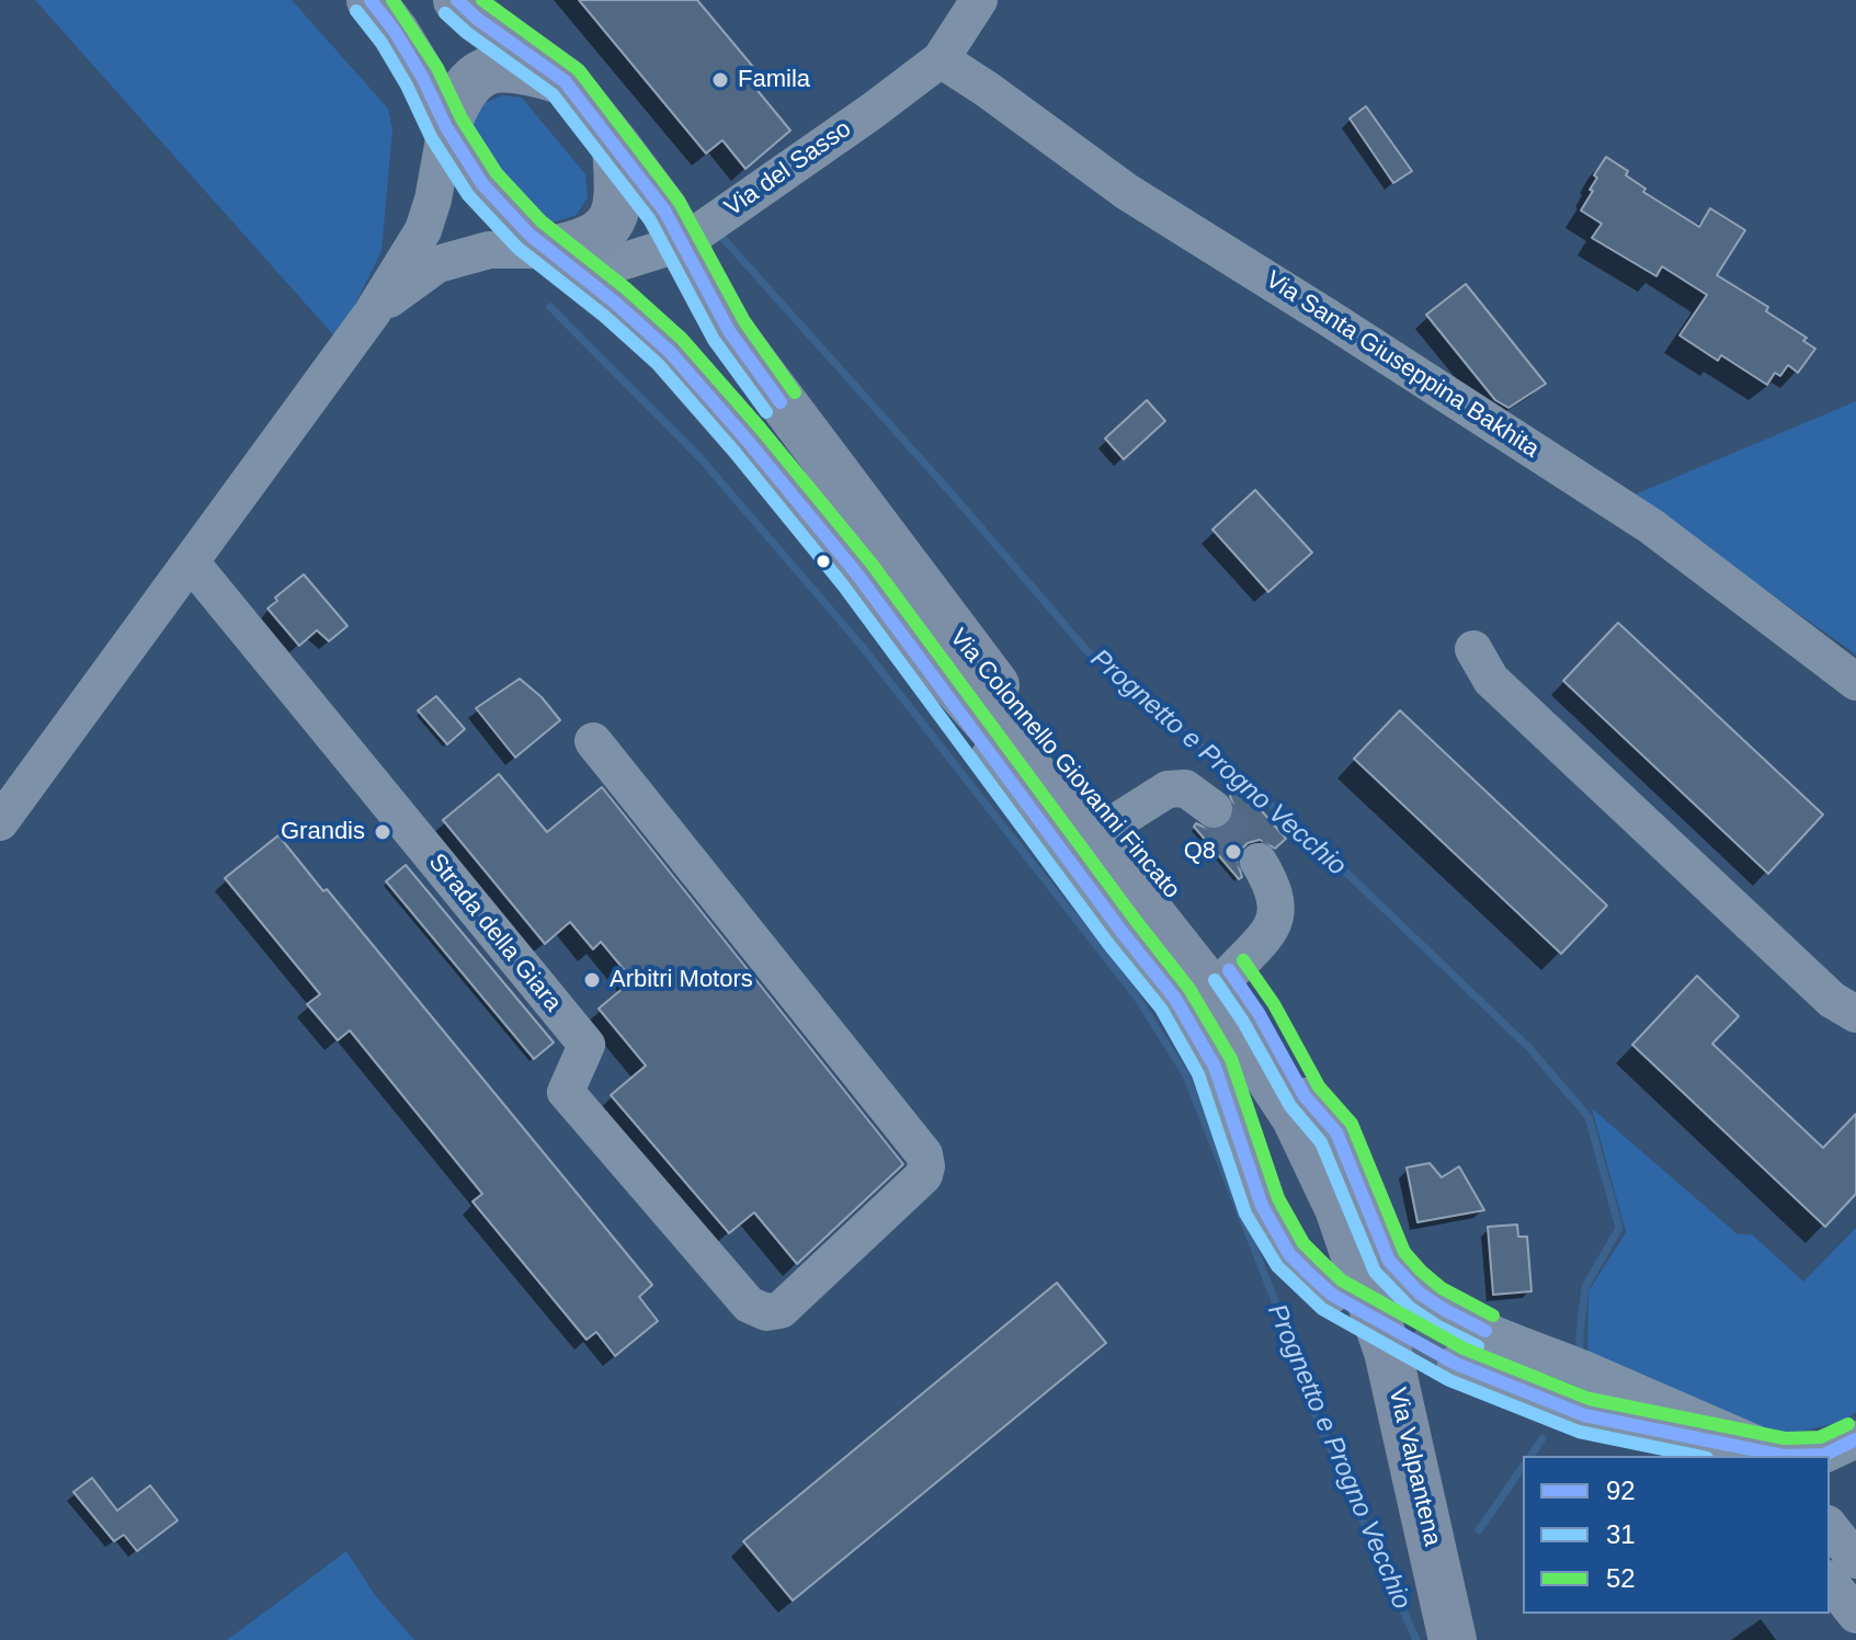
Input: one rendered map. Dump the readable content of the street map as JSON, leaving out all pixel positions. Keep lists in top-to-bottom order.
{
  "streets": {
    "main road": ["Via Colonnello Giovanni Fincato", "Via Valpantena"],
    "street": ["Via del Sasso", "Via Santa Giuseppina Bakhita", "Strada della Giara"]
  },
  "crossings": [
    ["Via del Sasso", "Via Santa Giuseppina Bakhita"],
    ["Via del Sasso", "Via Colonnello Giovanni Fincato"],
    ["Via Colonnello Giovanni Fincato", "Via Valpantena"]
  ],
  "water": ["Prognetto e Progno Vecchio"],
  "places": [
    "Famila",
    "Grandis",
    "Q8",
    "Arbitri Motors"
  ],
  "lines": ["transit line 92", "transit line 52", "transit line 31"],
  "legend": ["92", "31", "52"]
}
